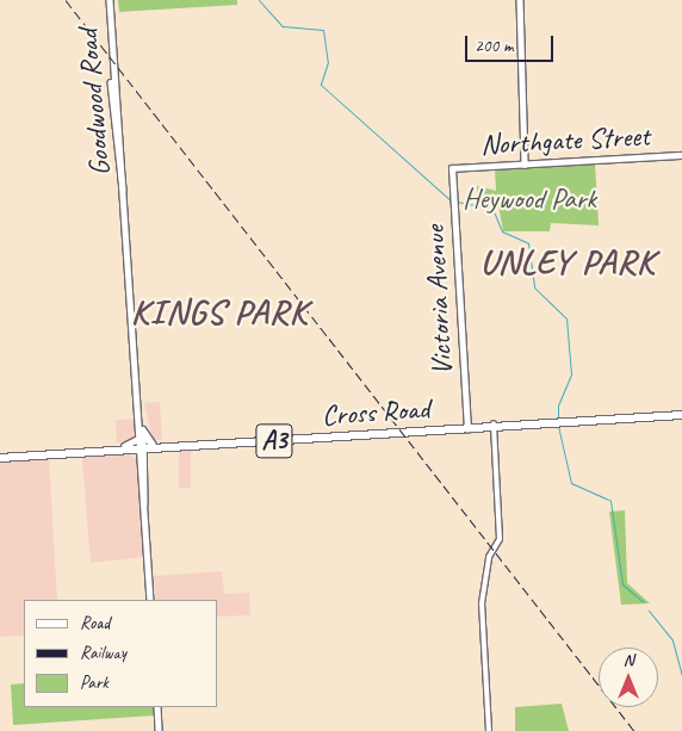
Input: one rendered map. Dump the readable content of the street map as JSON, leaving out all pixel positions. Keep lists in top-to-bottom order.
{
  "streets": {
    "highway": ["Cross Road", "A3"],
    "main road": ["Goodwood Road", "Northgate Street", "Victoria Avenue"]
  },
  "crossings": [
    ["Goodwood Road", "Cross Road"],
    ["Northgate Street", "Victoria Avenue"],
    ["Victoria Avenue", "Cross Road"]
  ],
  "districts": ["UNLEY PARK", "KINGS PARK"],
  "parks": ["Heywood Park"],
  "legend": ["Road", "Railway", "Park"],
  "scale_bar": "200 m",
  "north": "top"
}
